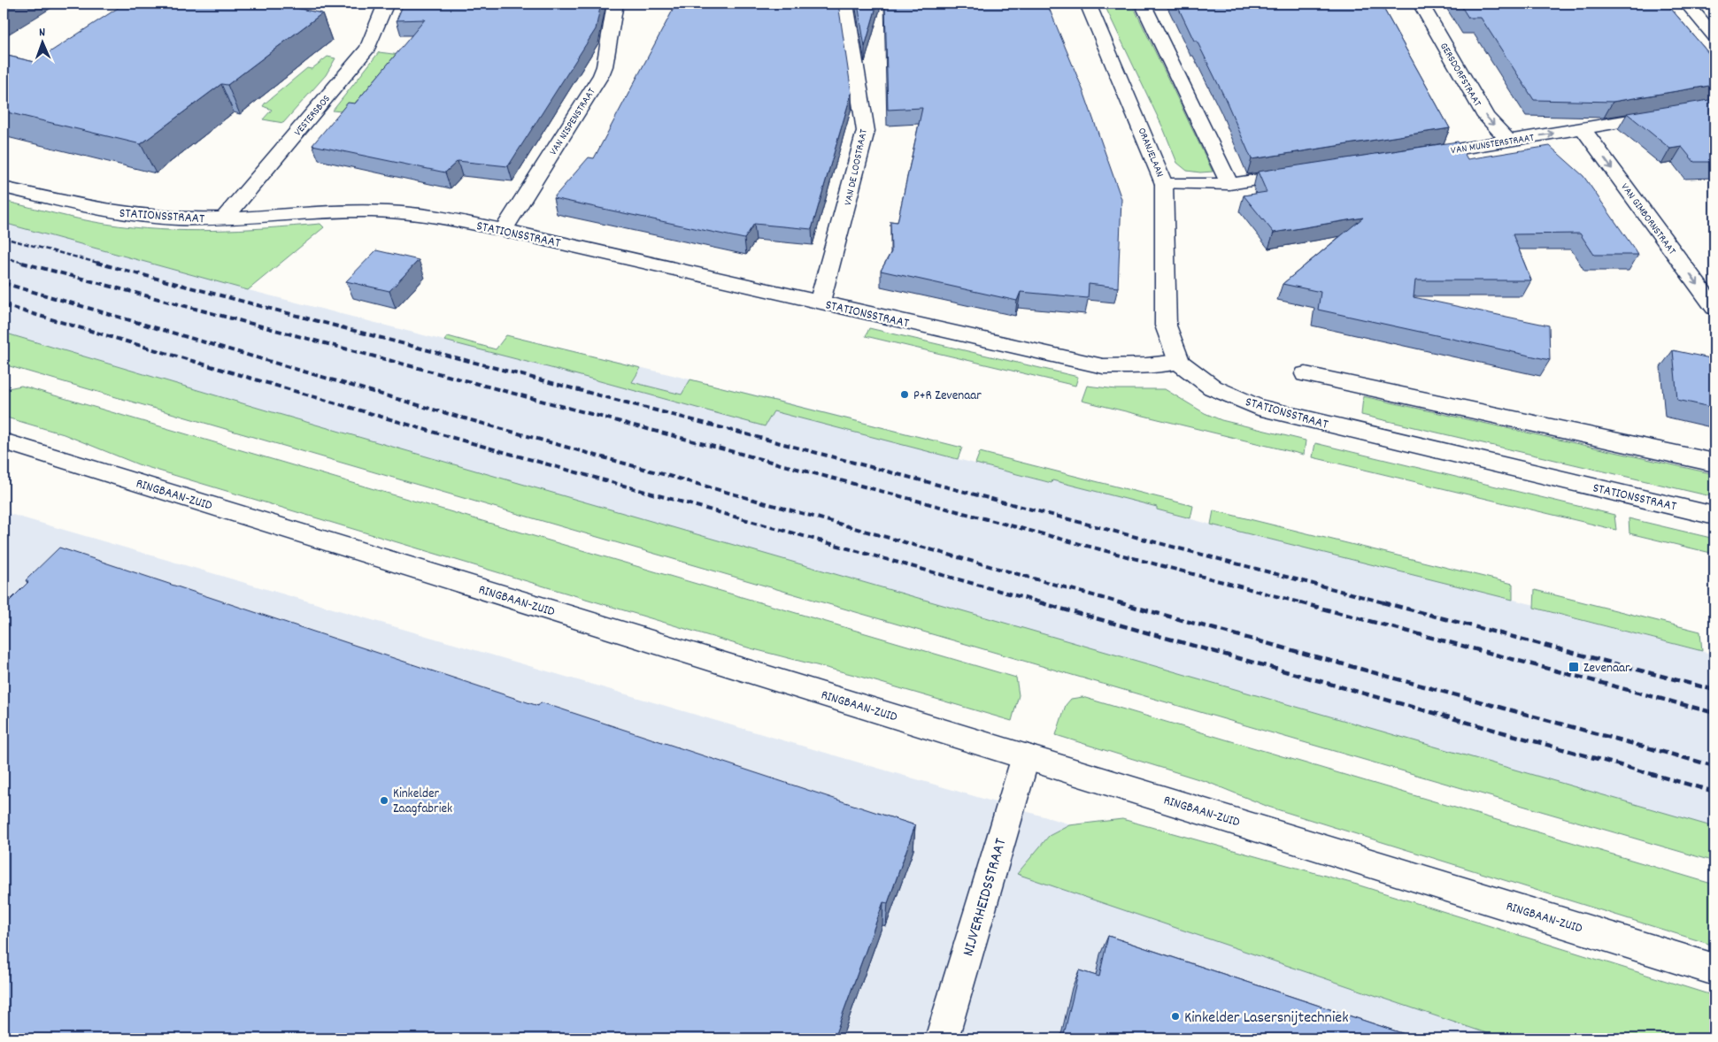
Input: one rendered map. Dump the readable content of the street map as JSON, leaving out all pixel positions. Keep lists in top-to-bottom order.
{
  "streets": {
    "street": [
      "GERSDORFSTRAAT",
      "VESTERSBOS",
      "VAN NISPENSTRAAT",
      "VAN MUNSTERSTRAAT",
      "ORANJELAAN",
      "VAN DE LOOSTRAAT",
      "STATIONSSTRAAT",
      "VAN GIMBORNSTRAAT",
      "RINGBAAN-ZUID",
      "NIJVERHEIDSSTRAAT"
    ]
  },
  "crossings": [
    ["GERSDORFSTRAAT", "VAN MUNSTERSTRAAT"],
    ["VESTERSBOS", "STATIONSSTRAAT"],
    ["VAN NISPENSTRAAT", "STATIONSSTRAAT"],
    ["VAN MUNSTERSTRAAT", "VAN GIMBORNSTRAAT"],
    ["ORANJELAAN", "STATIONSSTRAAT"],
    ["VAN DE LOOSTRAAT", "STATIONSSTRAAT"],
    ["RINGBAAN-ZUID", "NIJVERHEIDSSTRAAT"]
  ],
  "one_way": ["GERSDORFSTRAAT", "VAN GIMBORNSTRAAT"],
  "places": {
    "other": ["P+R Zevenaar", "Kinkelder Zaagfabriek", "Kinkelder Lasersnijtechniek"],
    "transit": ["Zevenaar"]
  },
  "north": "top"
}
